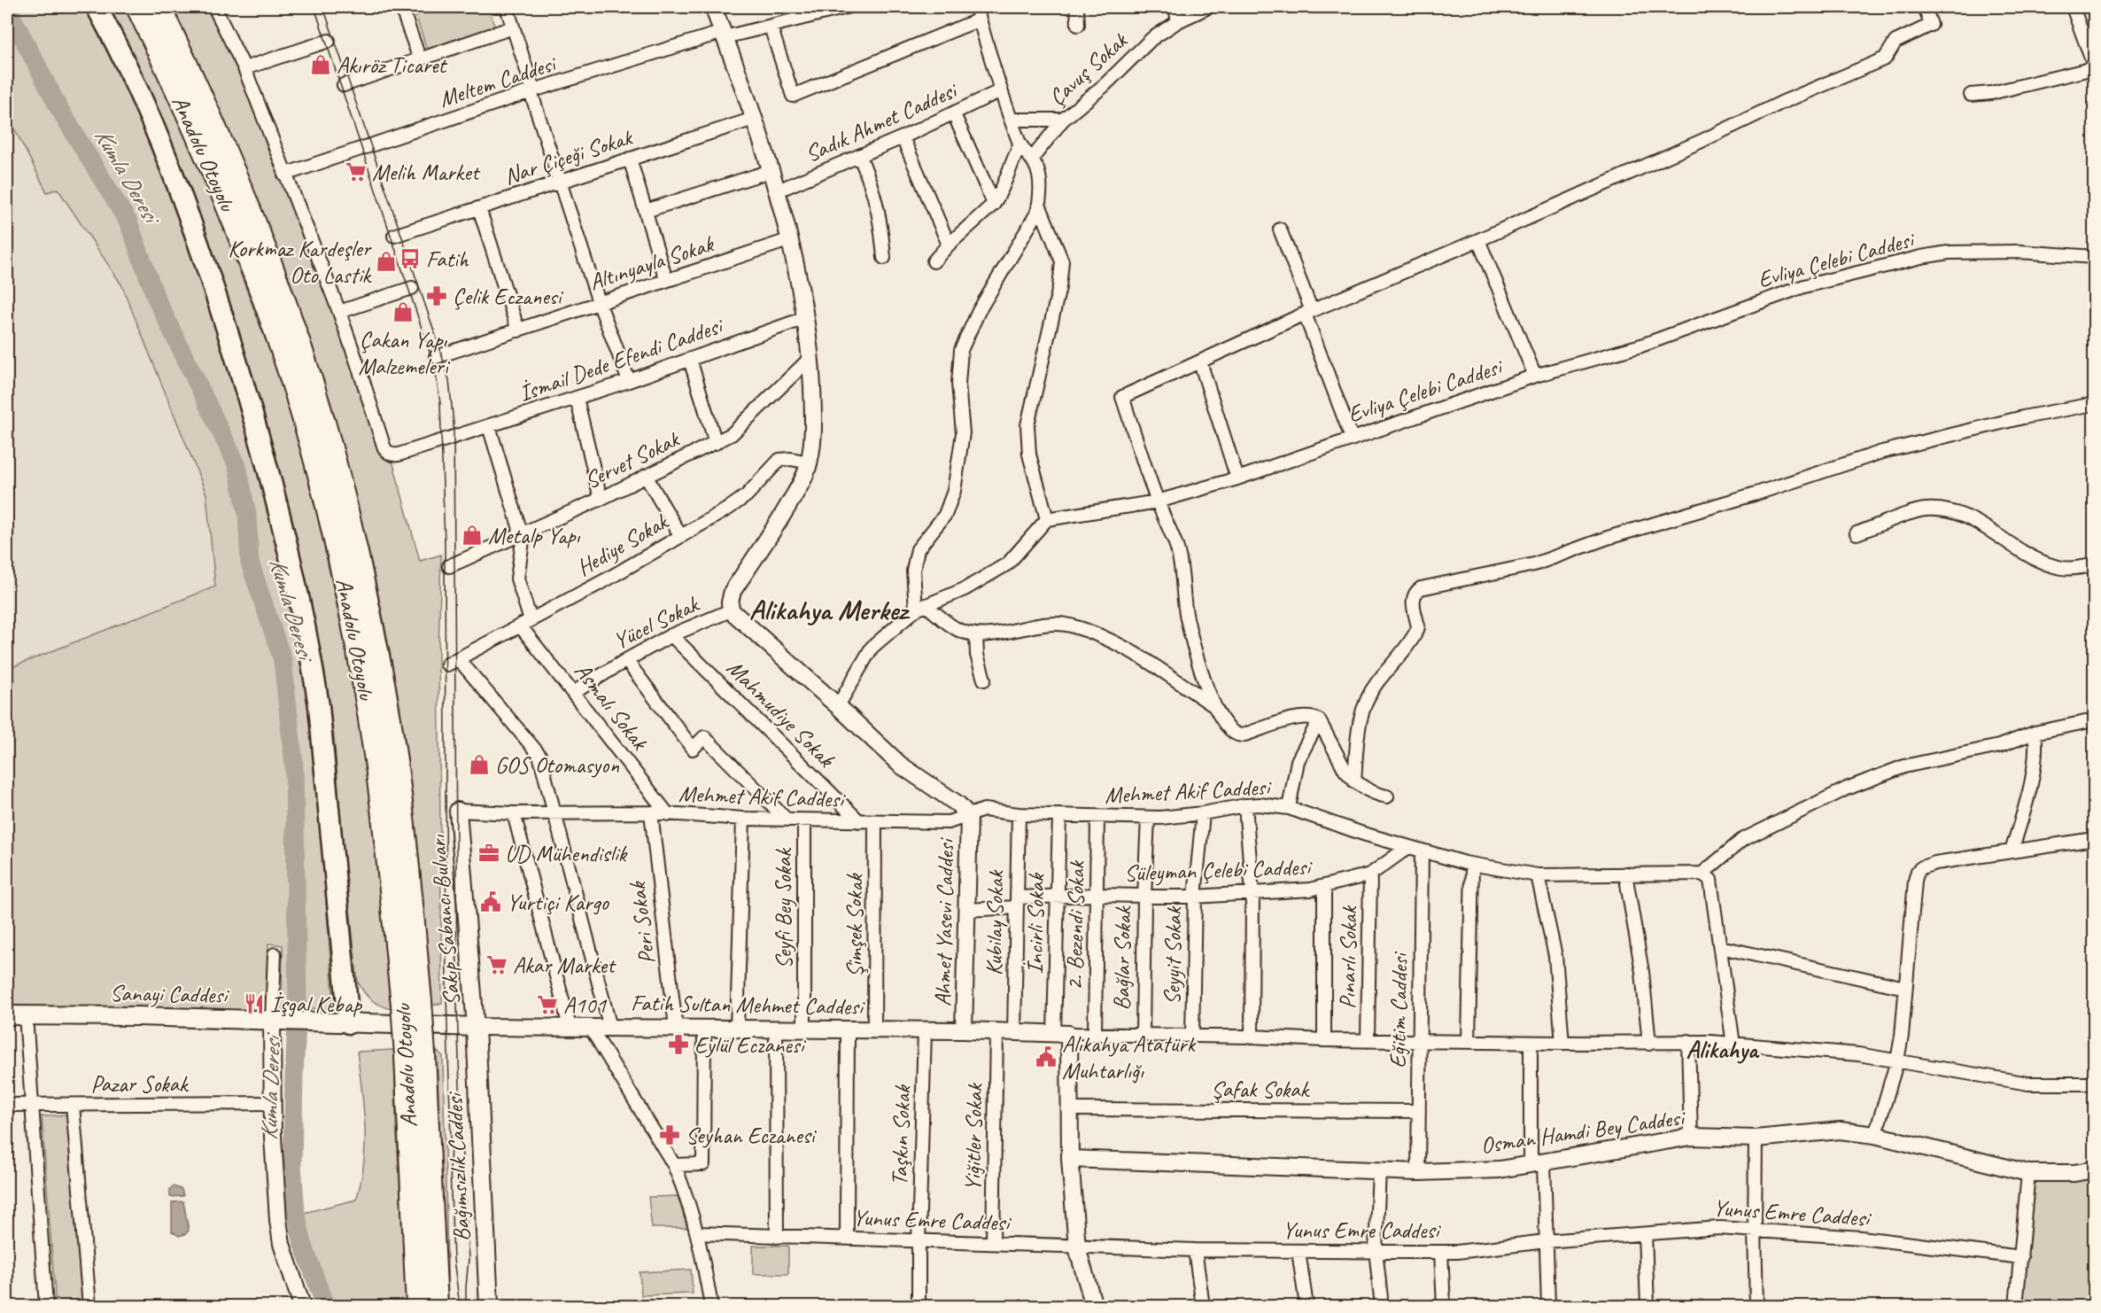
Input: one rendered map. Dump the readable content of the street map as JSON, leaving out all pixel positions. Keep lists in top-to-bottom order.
{
  "streets": {
    "highway": ["Anadolu Otoyolu"],
    "main road": ["Sanayi Caddesi", "Fatih Sultan Mehmet Caddesi", "Bağımsızlık Caddesi"],
    "street": [
      "Çavuş Sokak",
      "Meltem Caddesi",
      "Sadık Ahmet Caddesi",
      "Nar Çiçeği Sokak",
      "Evliya Çelebi Caddesi",
      "Altınyayla Sokak",
      "İsmail Dede Efendi Caddesi",
      "Servet Sokak",
      "Hediye Sokak",
      "Yücel Sokak",
      "Asmalı Sokak",
      "Mahmudiye Sokak",
      "Mehmet Akif Caddesi",
      "Süleyman Çelebi Caddesi",
      "Seyfi Bey Sokak",
      "Sakıp Sabancı Bulvarı",
      "Peri Sokak",
      "Ahmet Yasevi Caddesi",
      "Kubilay Sokak",
      "İncirli Sokak",
      "Şimşek Sokak",
      "2. Bezendi Sokak",
      "Seyyit Sokak",
      "Pınarlı Sokak",
      "Bağlar Sokak",
      "Eğitim Caddesi",
      "Pazar Sokak",
      "Şafak Sokak",
      "Osman Hamdi Bey Caddesi",
      "Taşkın Sokak",
      "Yiğitler Sokak",
      "Yunus Emre Caddesi"
    ]
  },
  "crossings": [
    ["Hediye Sokak", "Asmalı Sokak"],
    ["Hediye Sokak", "Mehmet Akif Caddesi"],
    ["Yücel Sokak", "Asmalı Sokak"],
    ["Yücel Sokak", "Mahmudiye Sokak"],
    ["Asmalı Sokak", "Mehmet Akif Caddesi"],
    ["Mahmudiye Sokak", "Mehmet Akif Caddesi"],
    ["Mehmet Akif Caddesi", "Süleyman Çelebi Caddesi"],
    ["Mehmet Akif Caddesi", "Seyfi Bey Sokak"],
    ["Mehmet Akif Caddesi", "Sakıp Sabancı Bulvarı"],
    ["Mehmet Akif Caddesi", "Peri Sokak"],
    ["Mehmet Akif Caddesi", "Ahmet Yasevi Caddesi"],
    ["Mehmet Akif Caddesi", "Kubilay Sokak"],
    ["Mehmet Akif Caddesi", "İncirli Sokak"],
    ["Mehmet Akif Caddesi", "Şimşek Sokak"],
    ["Mehmet Akif Caddesi", "2. Bezendi Sokak"],
    ["Mehmet Akif Caddesi", "Seyyit Sokak"],
    ["Mehmet Akif Caddesi", "Bağlar Sokak"],
    ["Mehmet Akif Caddesi", "Eğitim Caddesi"],
    ["Süleyman Çelebi Caddesi", "Ahmet Yasevi Caddesi"],
    ["Süleyman Çelebi Caddesi", "Kubilay Sokak"],
    ["Süleyman Çelebi Caddesi", "İncirli Sokak"],
    ["Süleyman Çelebi Caddesi", "2. Bezendi Sokak"],
    ["Süleyman Çelebi Caddesi", "Seyyit Sokak"],
    ["Süleyman Çelebi Caddesi", "Pınarlı Sokak"],
    ["Süleyman Çelebi Caddesi", "Bağlar Sokak"],
    ["Seyfi Bey Sokak", "Fatih Sultan Mehmet Caddesi"],
    ["Sakıp Sabancı Bulvarı", "Fatih Sultan Mehmet Caddesi"],
    ["Sakıp Sabancı Bulvarı", "Bağımsızlık Caddesi"],
    ["Peri Sokak", "Fatih Sultan Mehmet Caddesi"],
    ["Ahmet Yasevi Caddesi", "Fatih Sultan Mehmet Caddesi"],
    ["Kubilay Sokak", "Fatih Sultan Mehmet Caddesi"],
    ["İncirli Sokak", "Fatih Sultan Mehmet Caddesi"],
    ["Şimşek Sokak", "Fatih Sultan Mehmet Caddesi"],
    ["Sanayi Caddesi", "Fatih Sultan Mehmet Caddesi"],
    ["Fatih Sultan Mehmet Caddesi", "Taşkın Sokak"],
    ["Fatih Sultan Mehmet Caddesi", "Yiğitler Sokak"],
    ["Fatih Sultan Mehmet Caddesi", "Bağımsızlık Caddesi"],
    ["Eğitim Caddesi", "Şafak Sokak"],
    ["Eğitim Caddesi", "Osman Hamdi Bey Caddesi"],
    ["Taşkın Sokak", "Yunus Emre Caddesi"],
    ["Yiğitler Sokak", "Yunus Emre Caddesi"]
  ],
  "districts": ["Alikahya Merkez", "Alikahya"],
  "water": ["Kumla Deresi"],
  "places": {
    "shop": [
      "Akıröz Ticaret",
      "Korkmaz Kardeşler Oto Lastik",
      "Çakan Yapı Malzemeleri",
      "Metalp Yapı",
      "GOS Otomasyon"
    ],
    "supermarket": ["Melih Market", "Akar Market", "A101"],
    "bus stop": ["Fatih"],
    "pharmacy": ["Çelik Eczanesi", "Eylül Eczanesi", "Seyhan Eczanesi"],
    "office": ["UD Mühendislik"],
    "public building": ["Yurtiçi Kargo", "Alikahya Atatürk Muhtarlığı"],
    "restaurant": ["İşgal Kebap"]
  }
}
